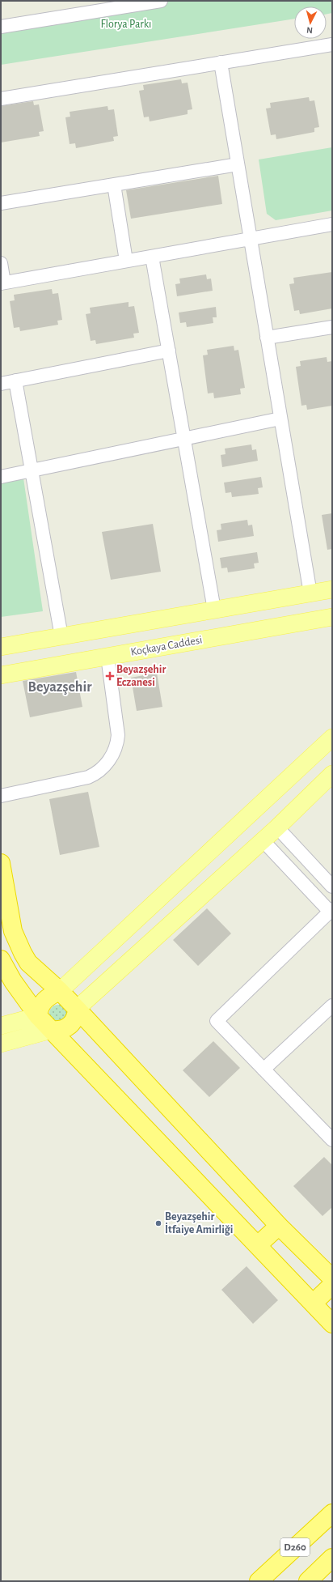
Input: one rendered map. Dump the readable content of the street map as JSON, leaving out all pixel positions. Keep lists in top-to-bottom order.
{
  "streets": {
    "highway": ["D260"],
    "main road": ["Koçkaya Caddesi"]
  },
  "districts": ["Beyazşehir"],
  "parks": ["Florya Parkı"],
  "places": {
    "health": ["Beyazşehir Eczanesi"],
    "other": ["Beyazşehir İtfaiye Amirliği"]
  },
  "north": "bottom"
}
